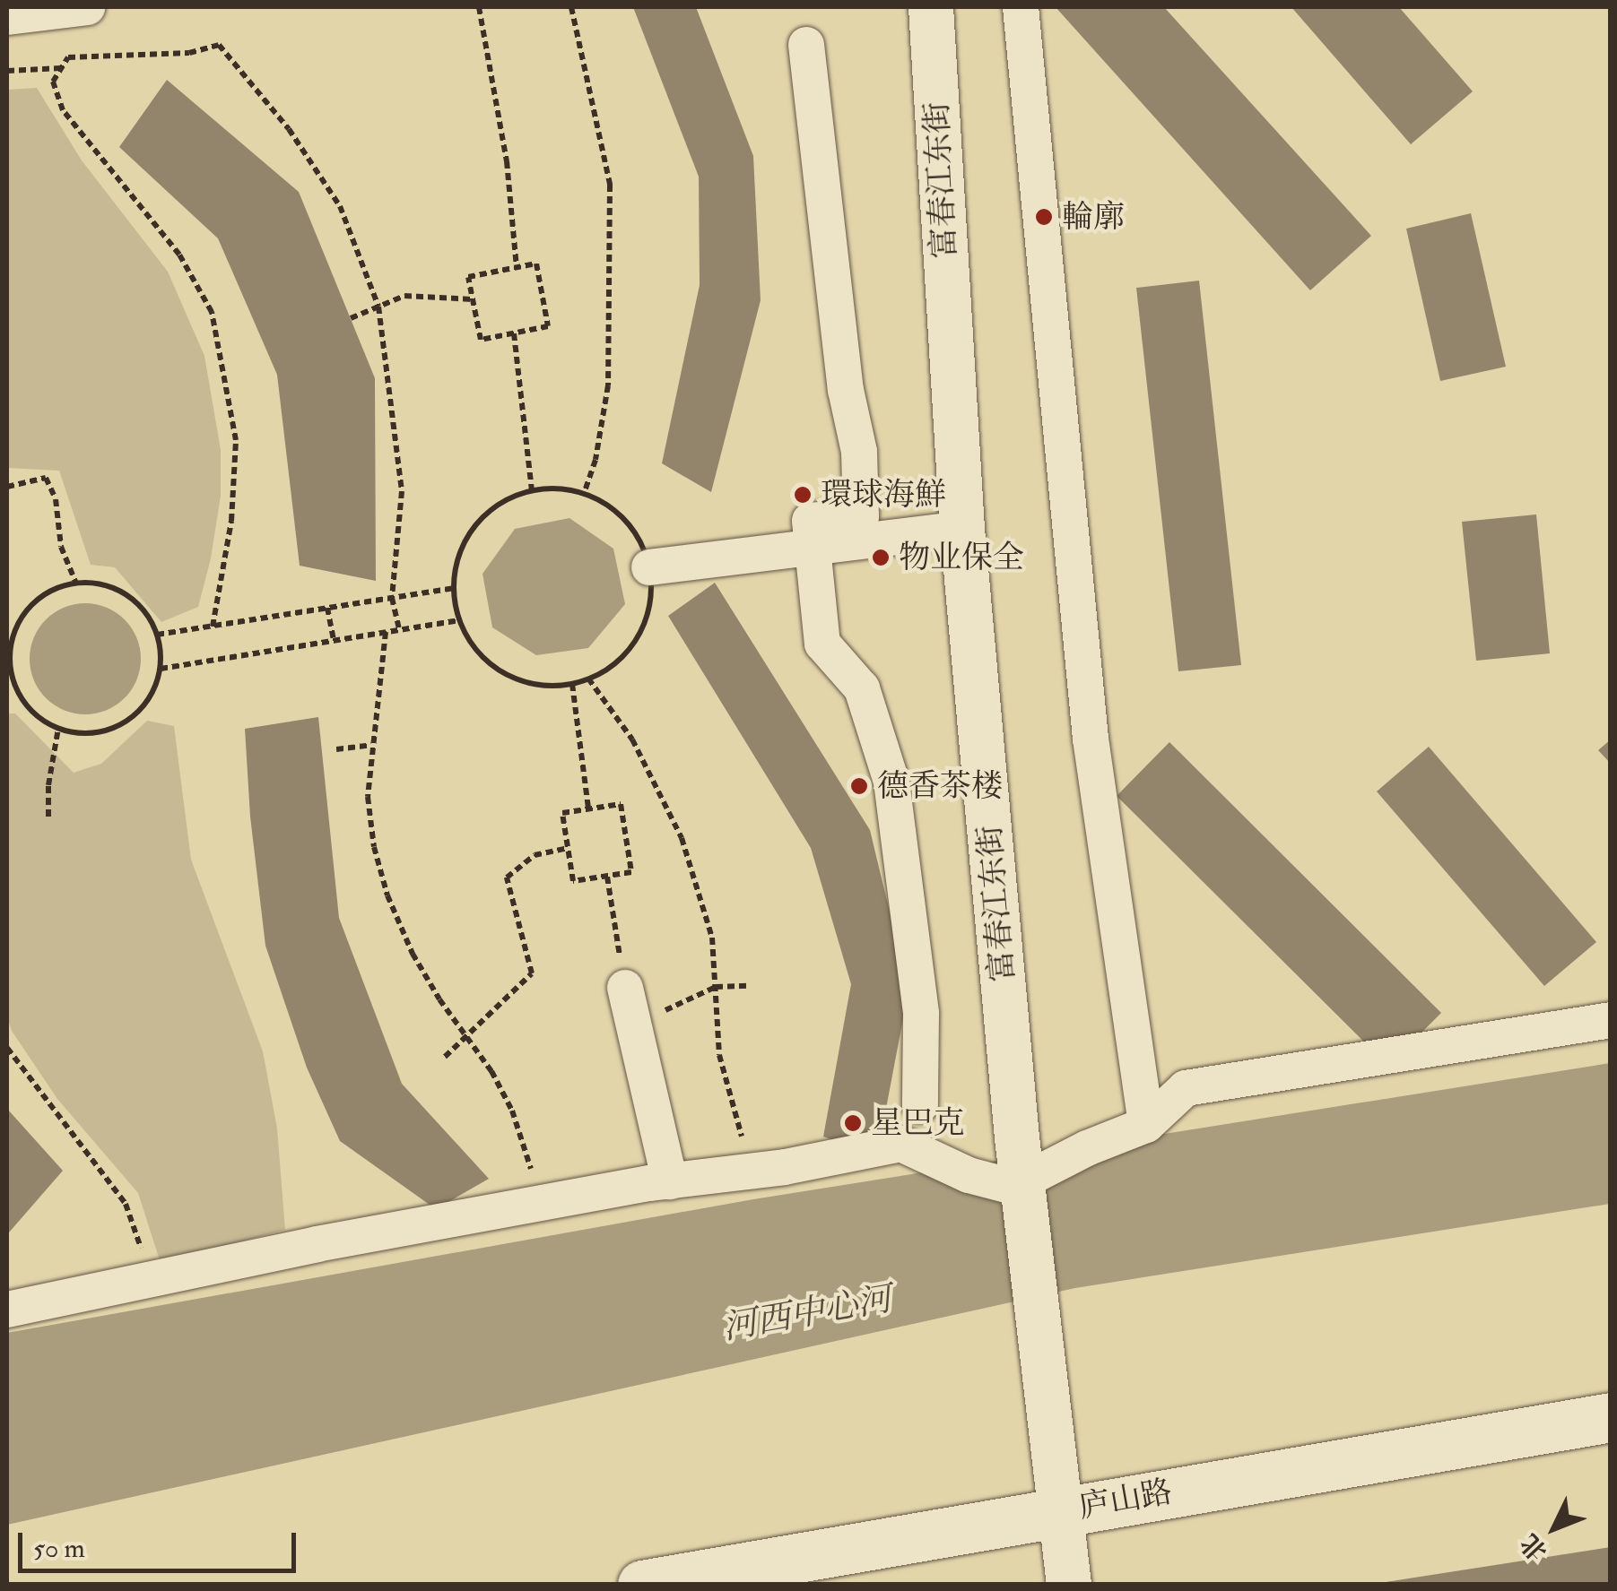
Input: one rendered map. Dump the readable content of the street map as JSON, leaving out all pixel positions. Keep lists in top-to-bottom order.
{
  "streets": {
    "main road": ["庐山路"],
    "street": ["富春江东街"]
  },
  "crossings": [
    ["富春江东街", "庐山路"]
  ],
  "water": ["河西中心河"],
  "places": [
    "輪廓",
    "環球海鮮",
    "物业保全",
    "德香茶楼",
    "星巴克"
  ],
  "scale_bar": "50 m",
  "north": "bottom left"
}
